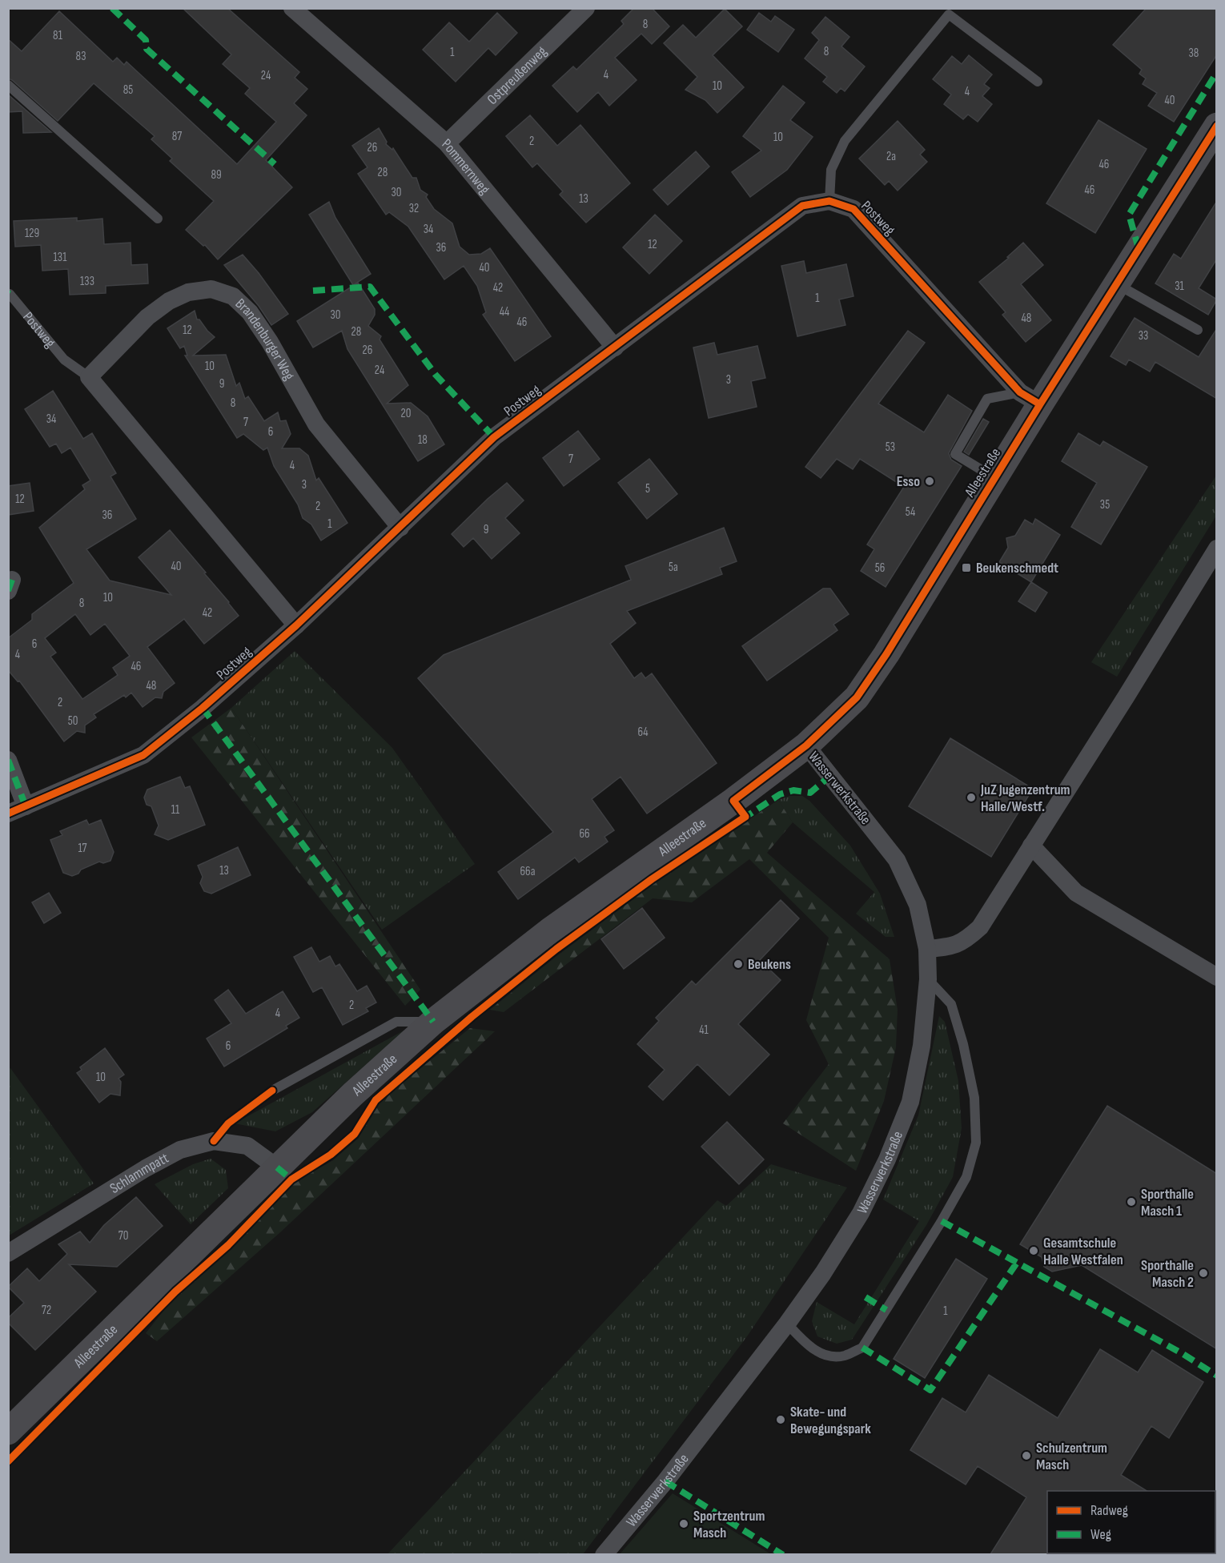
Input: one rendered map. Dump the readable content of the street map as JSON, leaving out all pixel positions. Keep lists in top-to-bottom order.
{
  "streets": {
    "street": [
      "Ostpreußenweg",
      "Pommernweg",
      "Postweg",
      "Brandenburger Weg",
      "Alleestraße",
      "Wasserwerkstraße",
      "Schlammpatt"
    ]
  },
  "crossings": [
    ["Ostpreußenweg", "Pommernweg"],
    ["Pommernweg", "Postweg"],
    ["Postweg", "Brandenburger Weg"],
    ["Postweg", "Alleestraße"],
    ["Alleestraße", "Wasserwerkstraße"],
    ["Alleestraße", "Schlammpatt"]
  ],
  "places": {
    "other": [
      "Esso",
      "JuZ Jugenzentrum Halle/Westf.",
      "Beukens",
      "Sporthalle Masch 1",
      "Gesamtschule Halle Westfalen",
      "Sporthalle Masch 2",
      "Skate- und Bewegungspark",
      "Schulzentrum Masch",
      "Sportzentrum Masch"
    ],
    "transit": ["Beukenschmedt"]
  },
  "house_numbers": [
    "8",
    "81",
    "8",
    "1",
    "38",
    "83",
    "4",
    "24",
    "10",
    "85",
    "4",
    "40",
    "87",
    "10",
    "2",
    "26",
    "2a",
    "46",
    "28",
    "89",
    "46",
    "30",
    "13",
    "32",
    "34",
    "129",
    "12",
    "36",
    "131",
    "40",
    "133",
    "31",
    "42",
    "1",
    "44",
    "30",
    "48",
    "46",
    "12",
    "28",
    "33",
    "26",
    "10",
    "24",
    "3",
    "9",
    "8",
    "20",
    "34",
    "7",
    "6",
    "18",
    "53",
    "7",
    "4",
    "3",
    "5",
    "12",
    "35",
    "2",
    "54",
    "36",
    "1",
    "9",
    "40",
    "5a",
    "56",
    "10",
    "8",
    "42",
    "6",
    "4",
    "46",
    "48",
    "2",
    "50",
    "64",
    "11",
    "66",
    "17",
    "13",
    "66a",
    "2",
    "4",
    "41",
    "6",
    "10",
    "70",
    "72",
    "1"
  ],
  "legend": ["Radweg", "Weg"]
}
